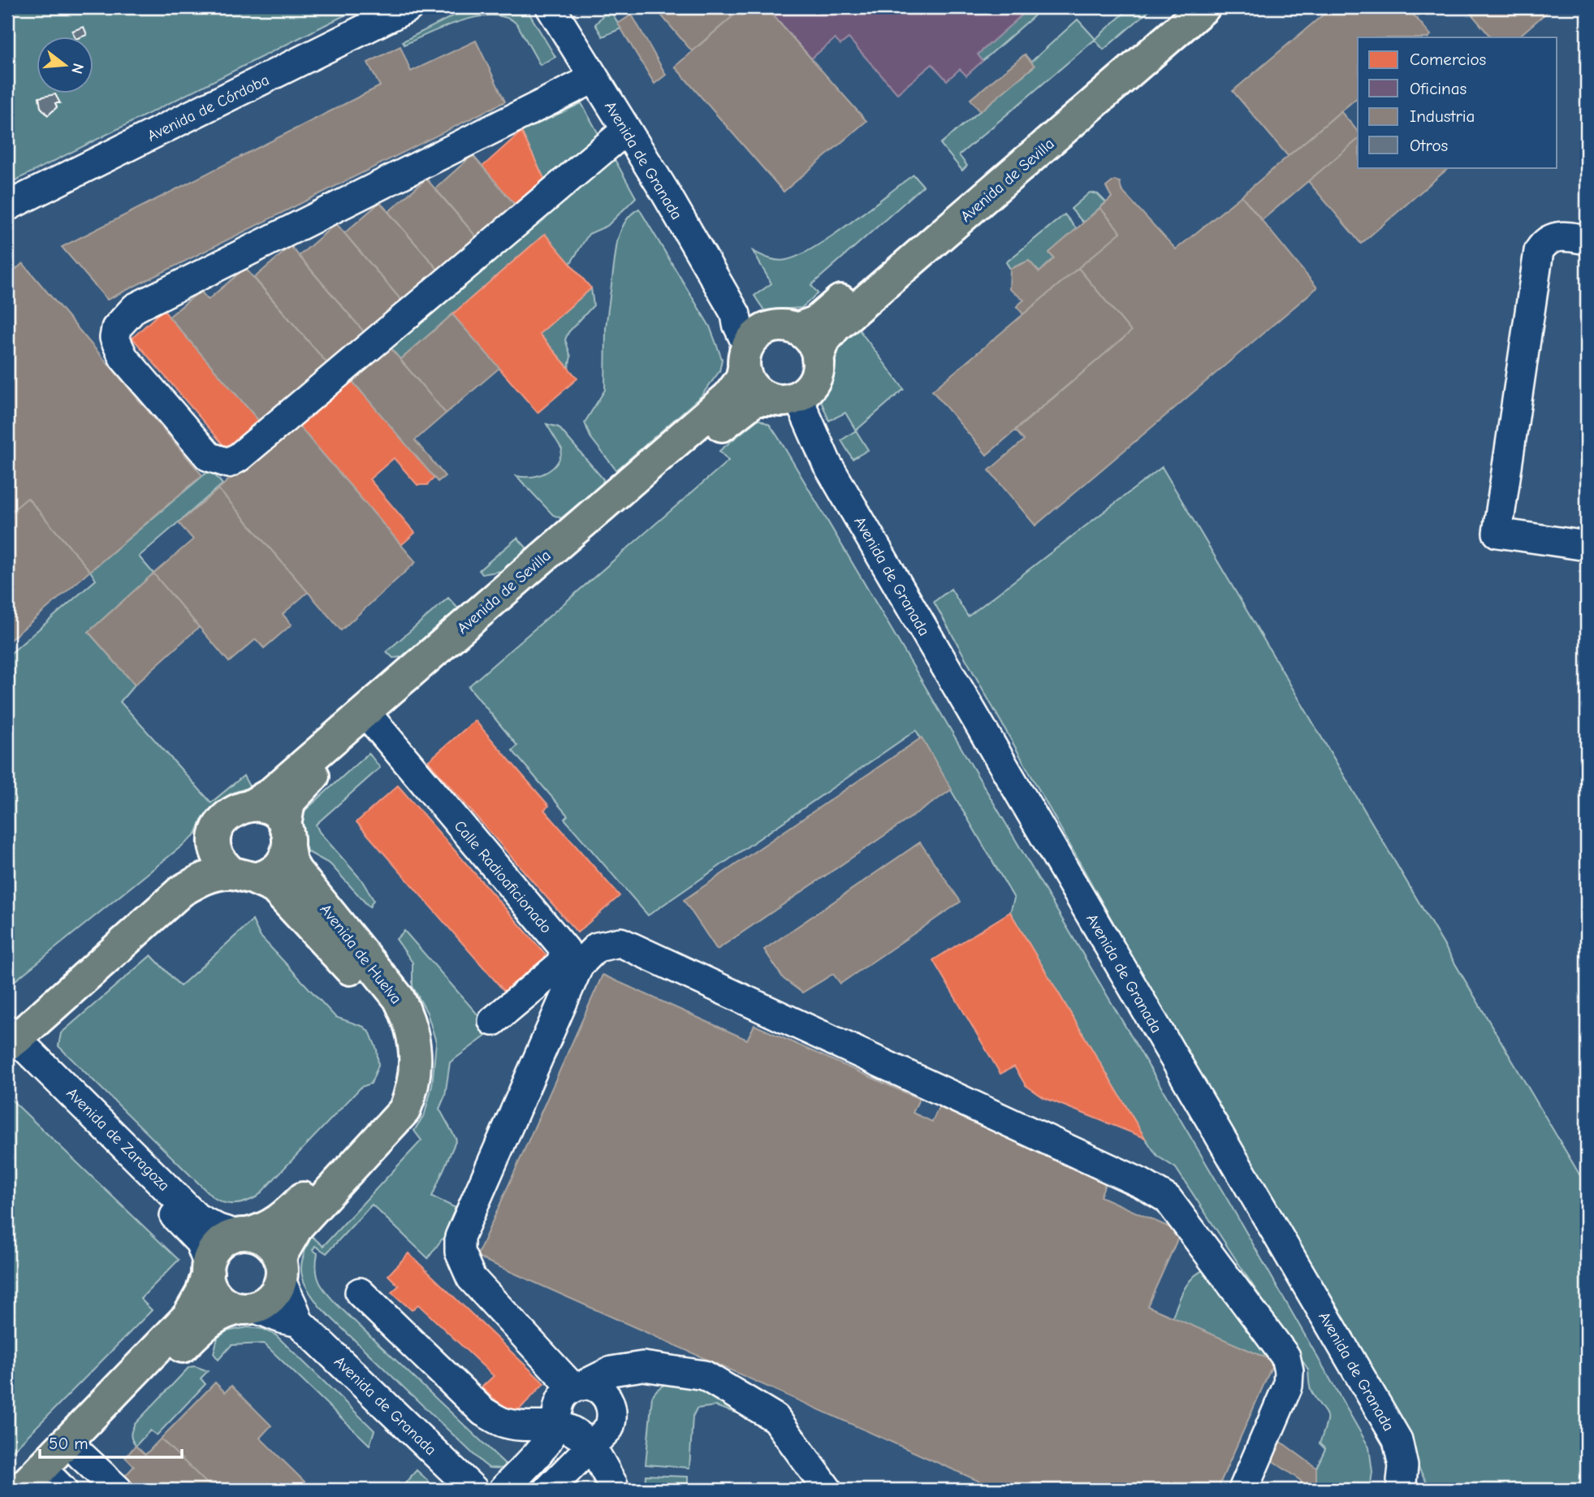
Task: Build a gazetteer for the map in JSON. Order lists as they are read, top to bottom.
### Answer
{
  "streets": {
    "main road": ["Avenida de Sevilla", "Avenida de Huelva"],
    "street": [
      "Avenida de Córdoba",
      "Avenida de Granada",
      "Calle Radioaficionado",
      "Avenida de Zaragoza"
    ]
  },
  "crossings": [
    ["Avenida de Granada", "Avenida de Sevilla"],
    ["Avenida de Granada", "Avenida de Huelva"],
    ["Avenida de Granada", "Avenida de Zaragoza"],
    ["Avenida de Sevilla", "Calle Radioaficionado"],
    ["Avenida de Sevilla", "Avenida de Huelva"],
    ["Avenida de Huelva", "Avenida de Zaragoza"]
  ],
  "legend": [
    "Comercios",
    "Oficinas",
    "Industria",
    "Otros"
  ],
  "scale_bar": "50 m",
  "north": "right"
}
